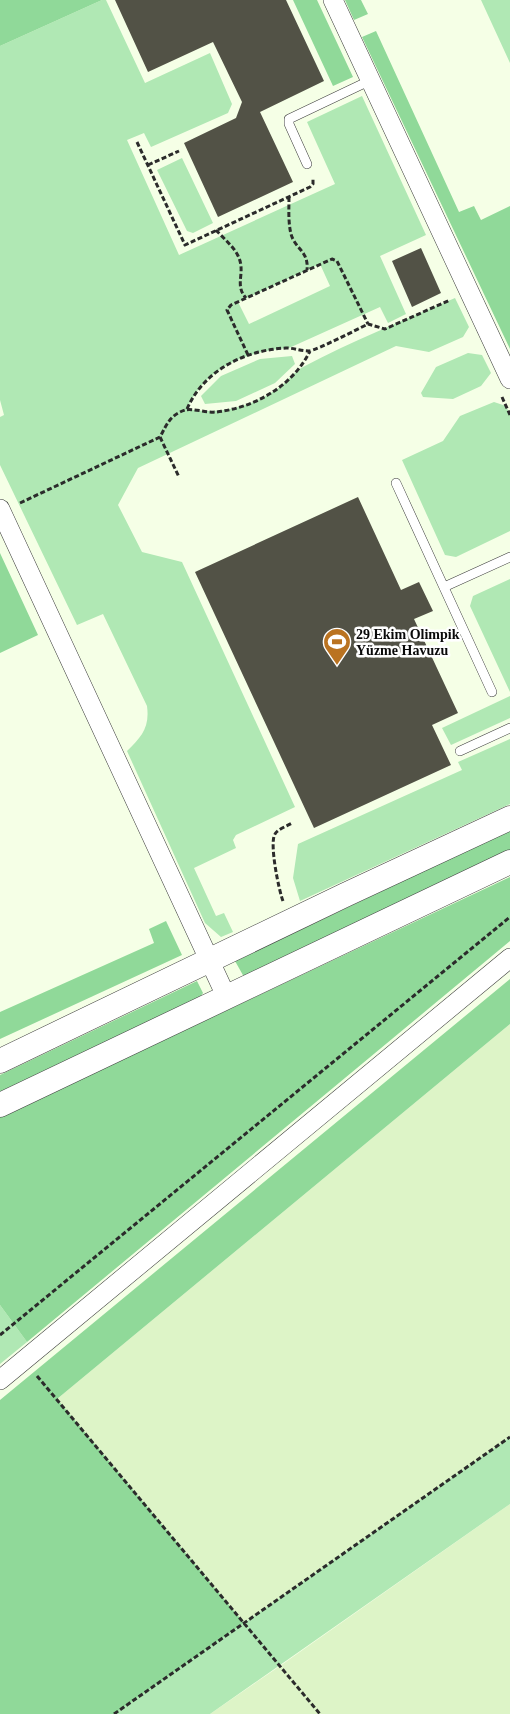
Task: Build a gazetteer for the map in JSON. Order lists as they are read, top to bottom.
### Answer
{
  "places": {
    "sports": ["29 Ekim Olimpik Yüzme Havuzu"]
  }
}
